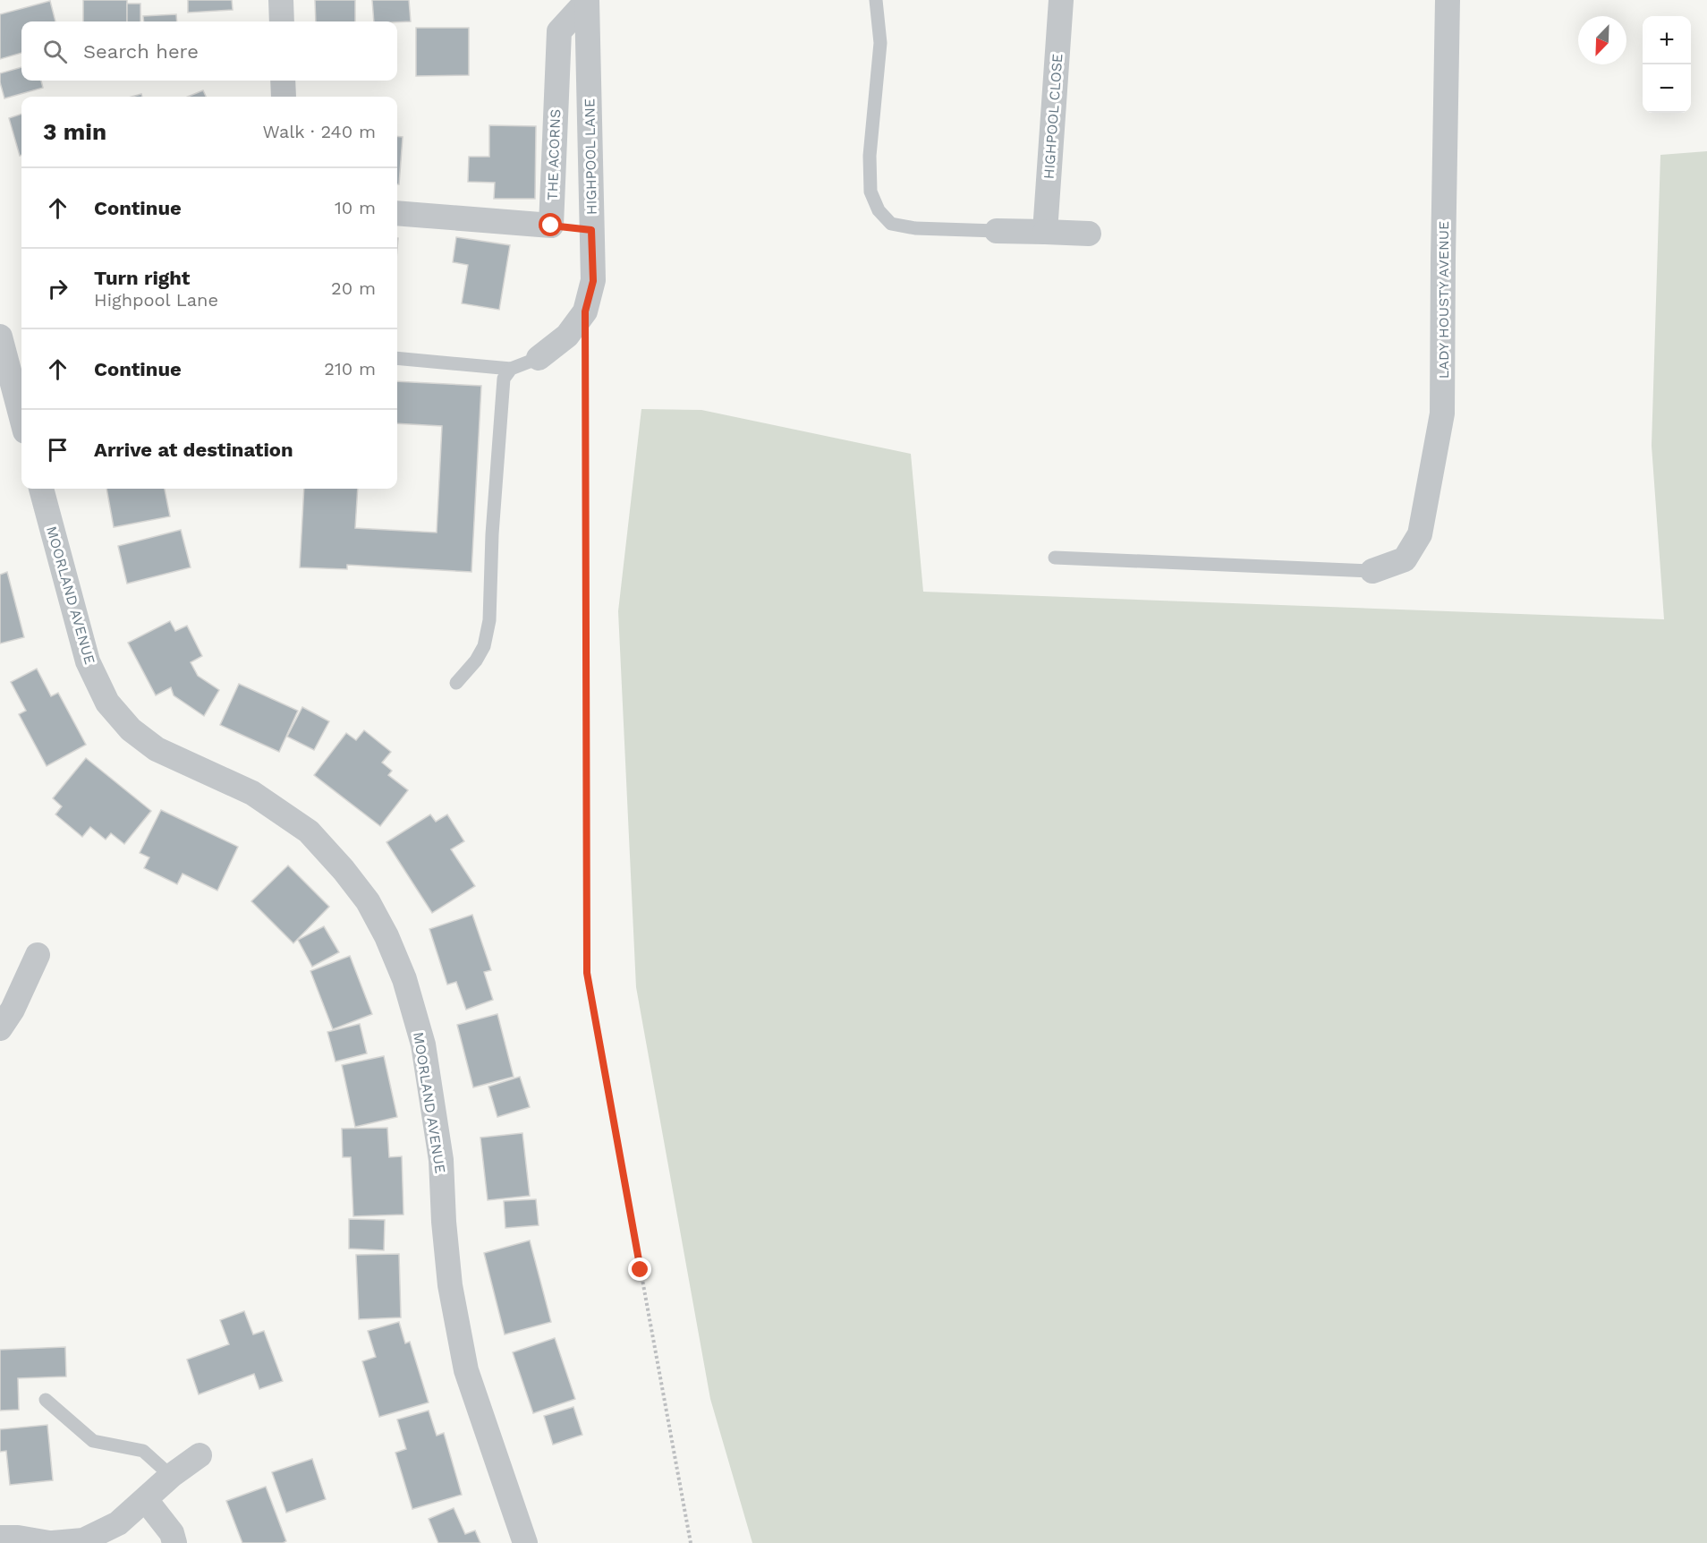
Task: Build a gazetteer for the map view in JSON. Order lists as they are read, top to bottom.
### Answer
{
  "streets": {
    "street": [
      "HIGHPOOL CLOSE",
      "THE ACORNS",
      "HIGHPOOL LANE",
      "LADY HOUSTY AVENUE",
      "MOORLAND AVENUE"
    ]
  },
  "crossings": [
    ["THE ACORNS", "HIGHPOOL LANE"]
  ],
  "north": "bottom left",
  "page": {
    "map_buttons": ["+", "−"],
    "search": "Search here",
    "heading": ["3 min", "Walk · 240 m"],
    "list": [
      ["Continue", "10 m"],
      ["Turn right", "Highpool Lane", "20 m"],
      ["Continue", "210 m"],
      "Arrive at destination"
    ]
  }
}
